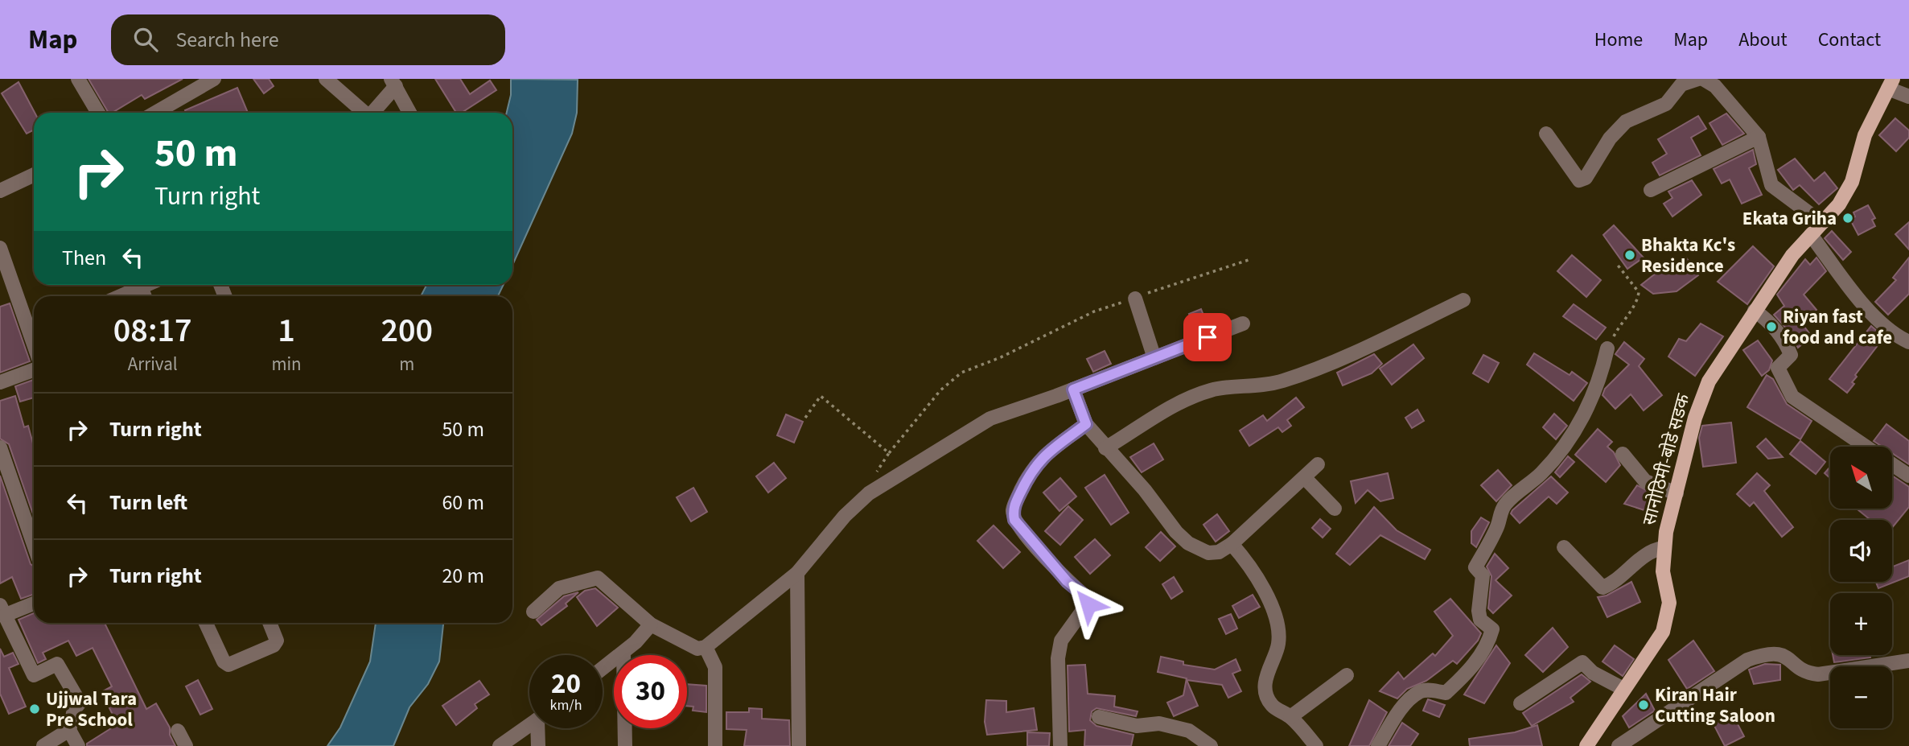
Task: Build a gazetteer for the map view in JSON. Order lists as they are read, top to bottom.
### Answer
{
  "streets": {
    "main road": ["सानोठिमी-बोडे सडक"]
  },
  "places": [
    "Ekata Griha",
    "Bhakta Kc's Residence",
    "Riyan fast food and cafe",
    "Kiran Hair Cutting Saloon",
    "Ujjwal Tara Pre School"
  ],
  "north": "top left",
  "page": {
    "header": "Map",
    "search": "Search here",
    "nav": [
      "Home",
      "Map",
      "About",
      "Contact"
    ],
    "turn": ["50 m", "Turn right"],
    "then": "Then",
    "eta": [
      "08:17",
      "Arrival",
      "1",
      "min",
      "200",
      "m"
    ],
    "list": [
      {
        "name": "Turn right",
        "value": "50 m"
      },
      {
        "name": "Turn left",
        "value": "60 m"
      },
      {
        "name": "Turn right",
        "value": "20 m"
      }
    ],
    "map_buttons": ["+", "−"],
    "speed": "20 km/h",
    "limit": "30"
  }
}
